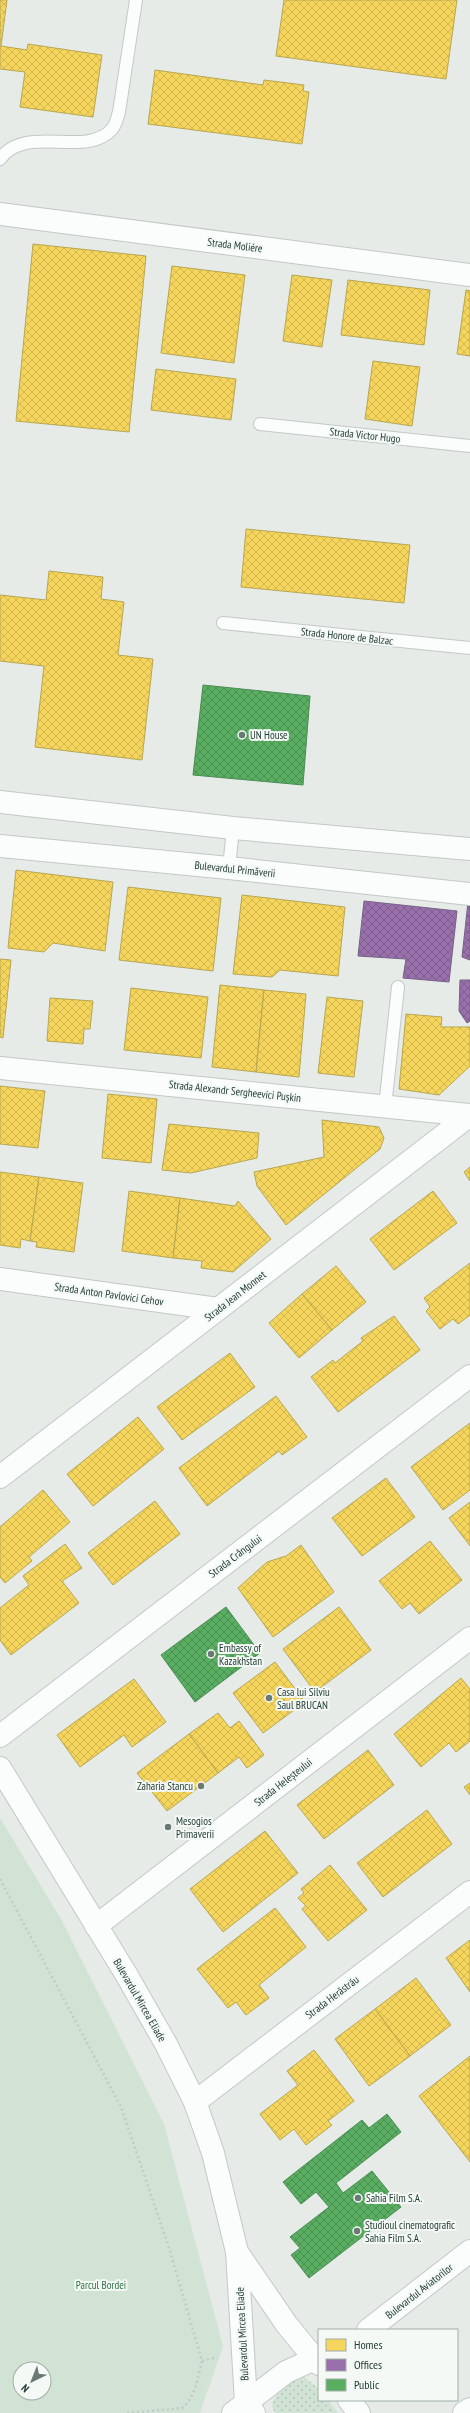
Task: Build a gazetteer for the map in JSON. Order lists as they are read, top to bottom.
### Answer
{
  "streets": {
    "street": [
      "Strada Moliére",
      "Bulevardul Primăverii",
      "Strada Alexandr Sergheevici Pușkin",
      "Strada Anton Pavlovici Cehov",
      "Strada Jean Monnet",
      "Strada Crângului",
      "Strada Heleșteului",
      "Strada Herăstrău",
      "Bulevardul Mircea Eliade",
      "Bulevardul Aviatorilor"
    ],
    "lane": ["Strada Victor Hugo", "Strada Honore de Balzac"]
  },
  "crossings": [
    ["Strada Alexandr Sergheevici Pușkin", "Strada Jean Monnet"],
    ["Strada Anton Pavlovici Cehov", "Strada Jean Monnet"],
    ["Strada Heleșteului", "Bulevardul Mircea Eliade"],
    ["Strada Herăstrău", "Bulevardul Mircea Eliade"]
  ],
  "parks": ["Parcul Bordei"],
  "places": [
    "UN House",
    "Embassy of Kazakhstan",
    "Casa lui Silviu Saul BRUCAN",
    "Zaharia Stancu",
    "Mesogios Primaverii",
    "Sahia Film S.A.",
    "Studioul cinematografic Sahia Film S.A."
  ],
  "legend": ["Homes", "Offices", "Public"],
  "north": "bottom left"
}
